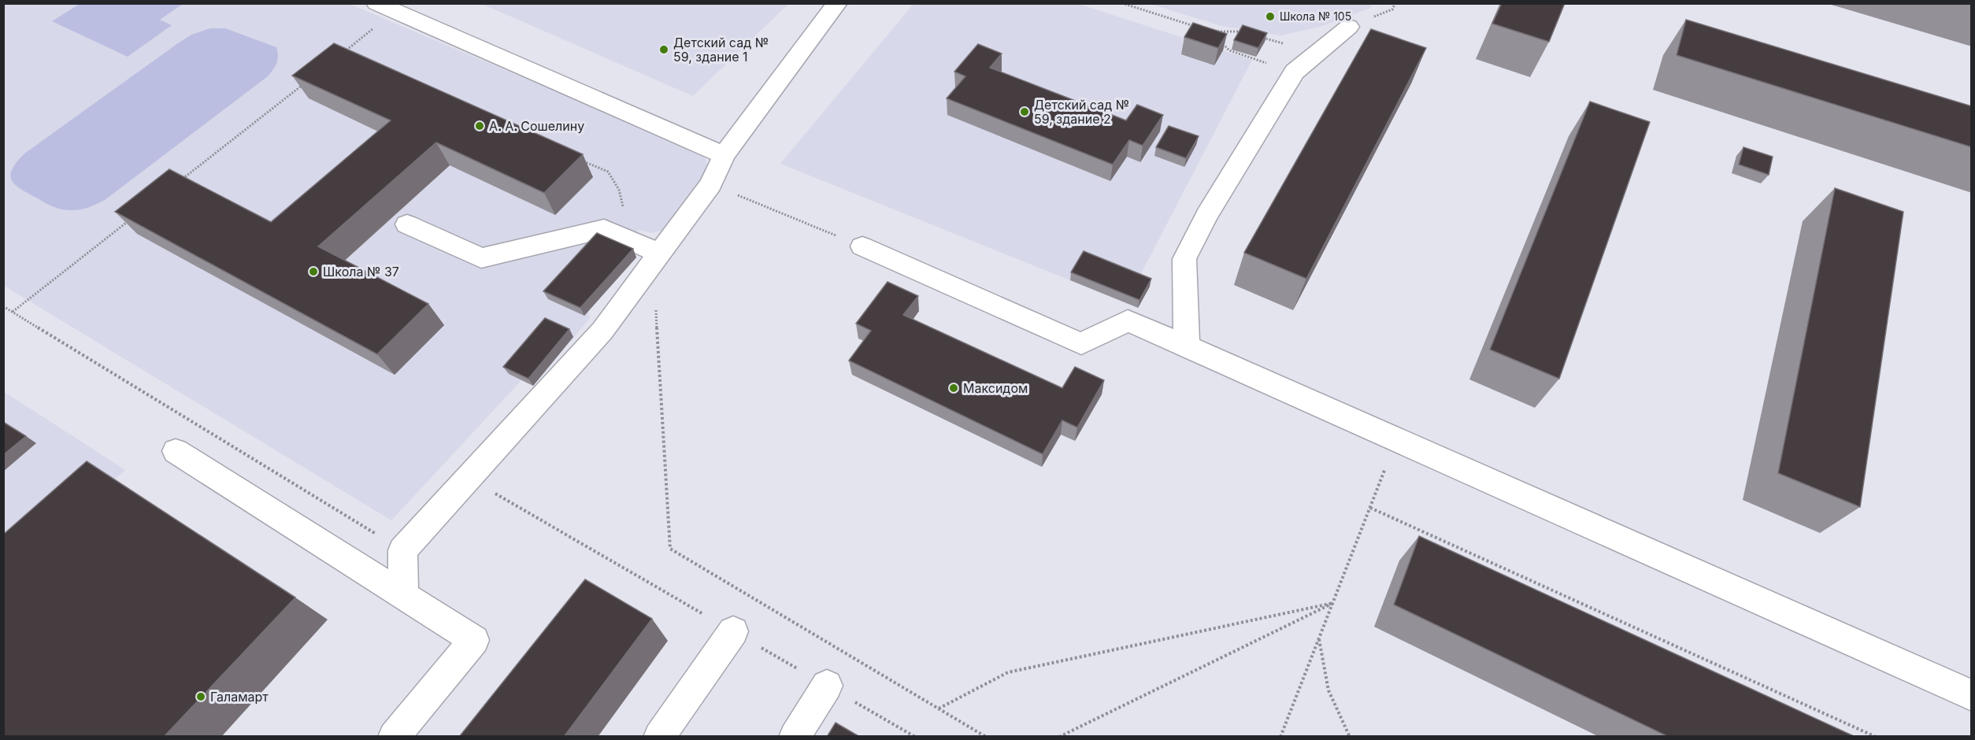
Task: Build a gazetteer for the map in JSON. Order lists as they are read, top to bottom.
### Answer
{
  "places": [
    "Школа № 105",
    "Детский сад № 59, здание 1",
    "Детский сад № 59, здание 2",
    "А. А. Сошелину",
    "Школа № 37",
    "Максидом",
    "Галамарт"
  ]
}
